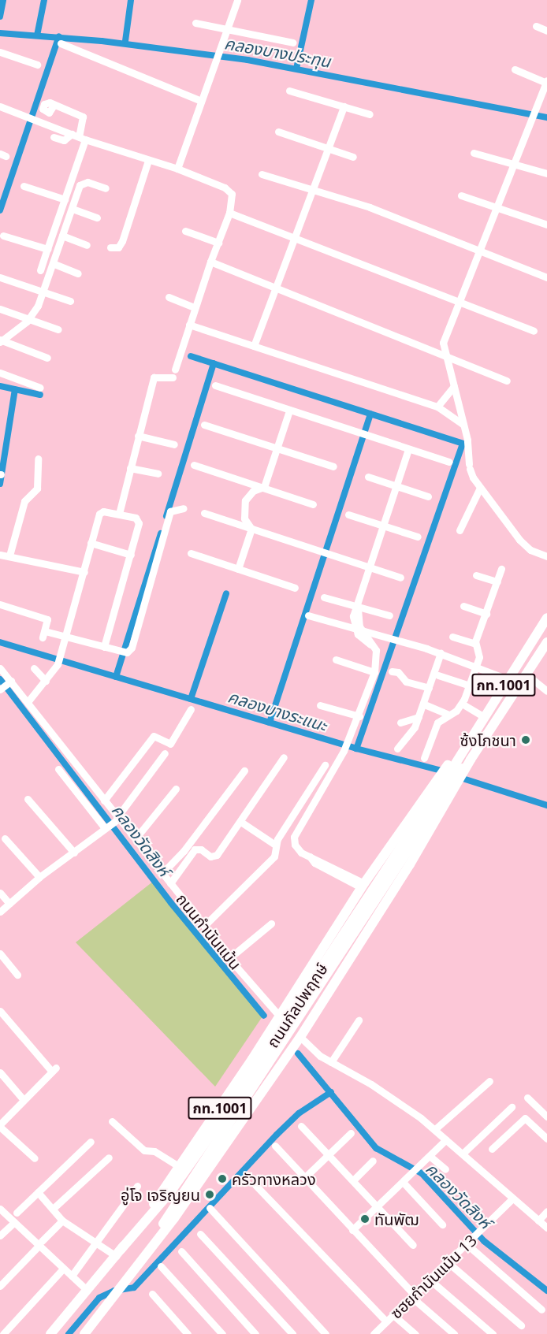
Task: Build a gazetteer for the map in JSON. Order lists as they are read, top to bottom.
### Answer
{
  "streets": {
    "main road": ["กท.1001", "ถนนกัลปพฤกษ์"],
    "street": ["ถนนกำนันแม้น", "ซฮยกำนันแม้น 13"]
  },
  "crossings": [
    ["ถนนกำนันแม้น", "ถนนกัลปพฤกษ์"]
  ],
  "water": ["คลองบางประทุน", "คลองบางระแนะ", "คลองวัดสิงห์"],
  "places": [
    "ซ้งโภชนา",
    "ครัวทางหลวง",
    "อู่โจ เจริญยน",
    "ทันพัฒ"
  ]
}
